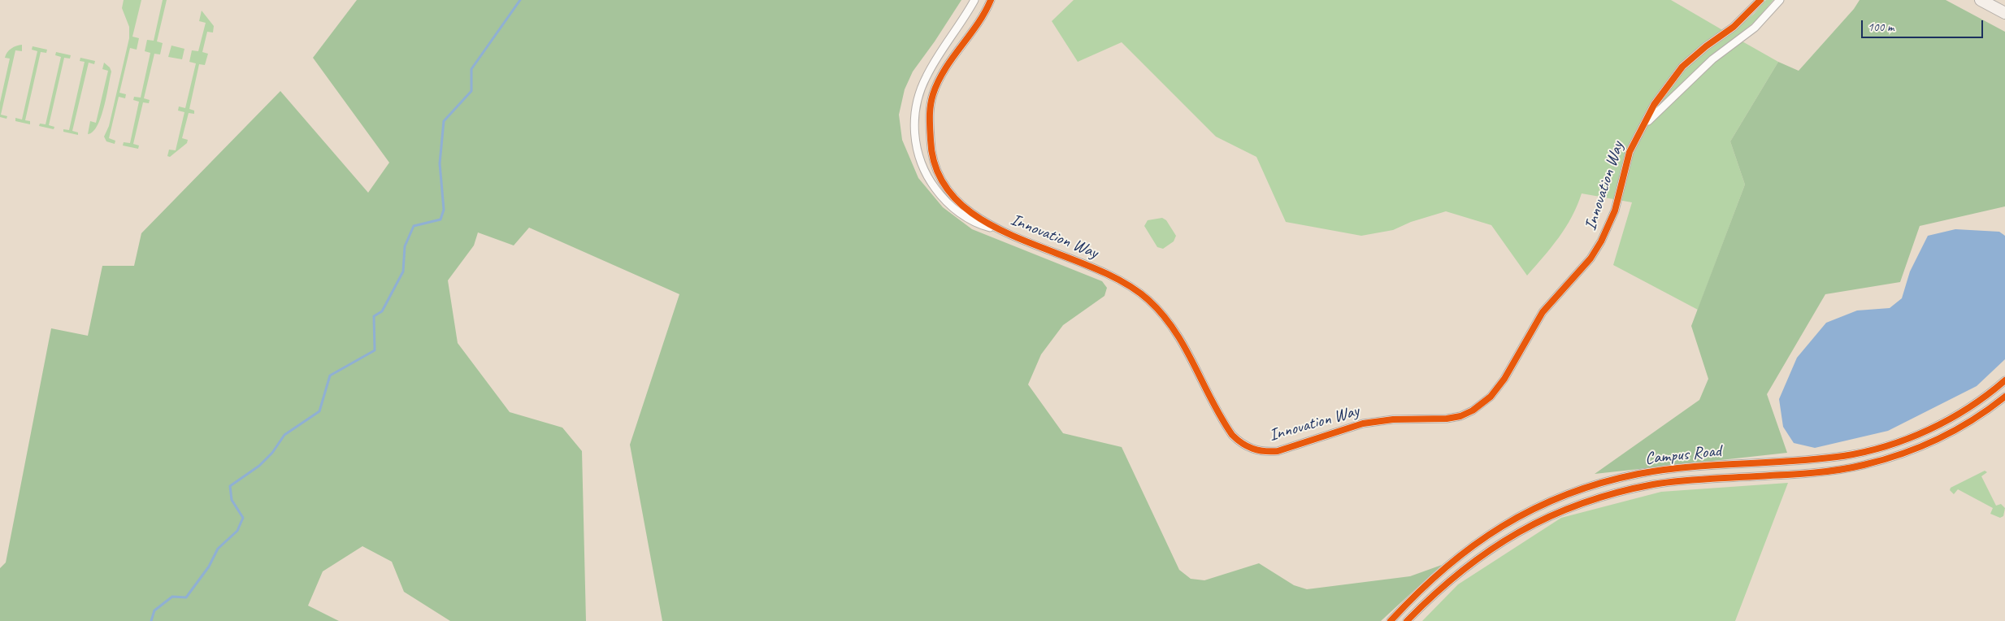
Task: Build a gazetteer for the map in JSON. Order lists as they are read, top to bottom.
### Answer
{
  "streets": {
    "street": ["Innovation Way", "Campus Road"]
  },
  "scale_bar": "100 m"
}
